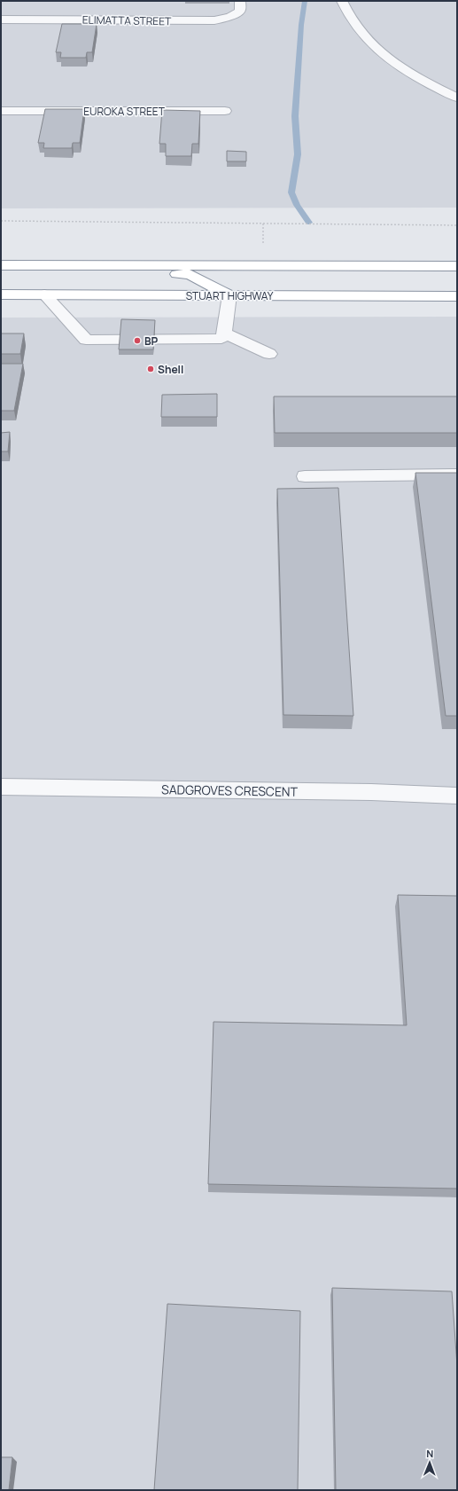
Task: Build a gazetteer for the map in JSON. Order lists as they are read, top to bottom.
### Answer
{
  "streets": {
    "highway": ["STUART HIGHWAY"],
    "street": ["ELIMATTA STREET", "EUROKA STREET", "SADGROVES CRESCENT"]
  },
  "places": ["BP", "Shell"],
  "north": "top"
}
